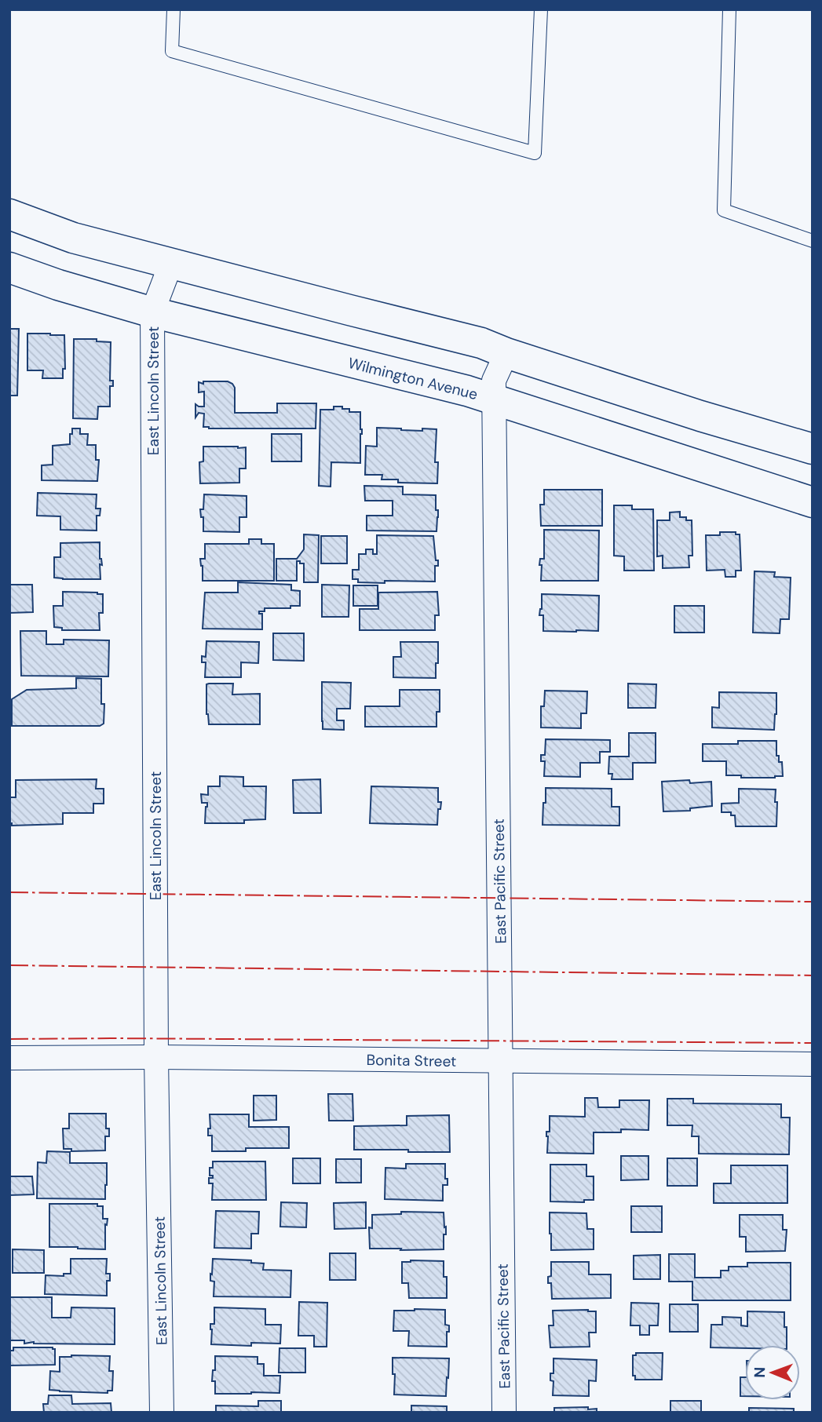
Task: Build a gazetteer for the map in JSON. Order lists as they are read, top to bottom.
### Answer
{
  "streets": {
    "main road": ["Wilmington Avenue"],
    "street": ["East Lincoln Street", "East Pacific Street", "Bonita Street"]
  },
  "crossings": [
    ["Wilmington Avenue", "East Lincoln Street"],
    ["Wilmington Avenue", "East Pacific Street"],
    ["East Lincoln Street", "Bonita Street"],
    ["East Pacific Street", "Bonita Street"]
  ],
  "north": "left"
}
